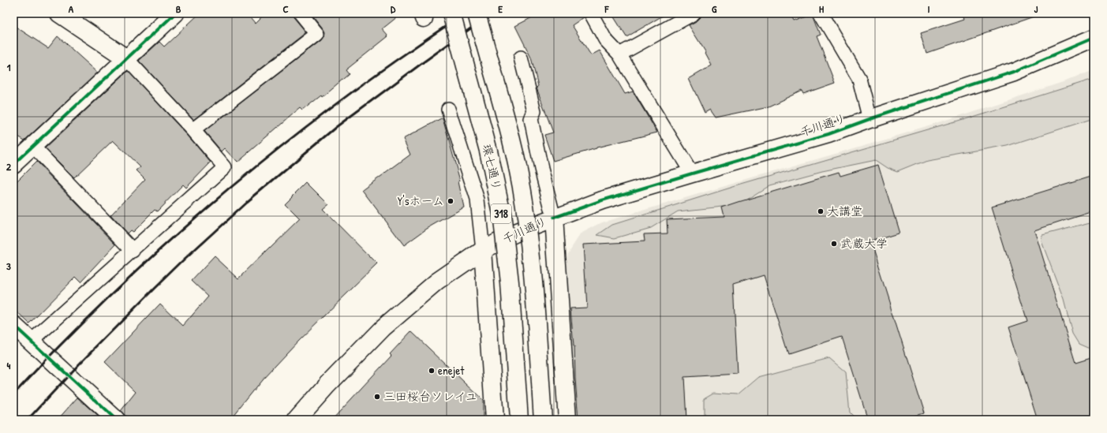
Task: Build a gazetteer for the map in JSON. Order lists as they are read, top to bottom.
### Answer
{
  "streets": {
    "main road": ["千川通り", "環七通り", "318"]
  },
  "places": [
    "Y'sホーム",
    "大講堂",
    "武蔵大学",
    "enejet",
    "三田桜台ソレイユ"
  ],
  "grid": {
    "columns": [
      "A",
      "B",
      "C",
      "D",
      "E",
      "F",
      "G",
      "H",
      "I",
      "J"
    ],
    "rows": [
      "1",
      "2",
      "3",
      "4"
    ]
  }
}
